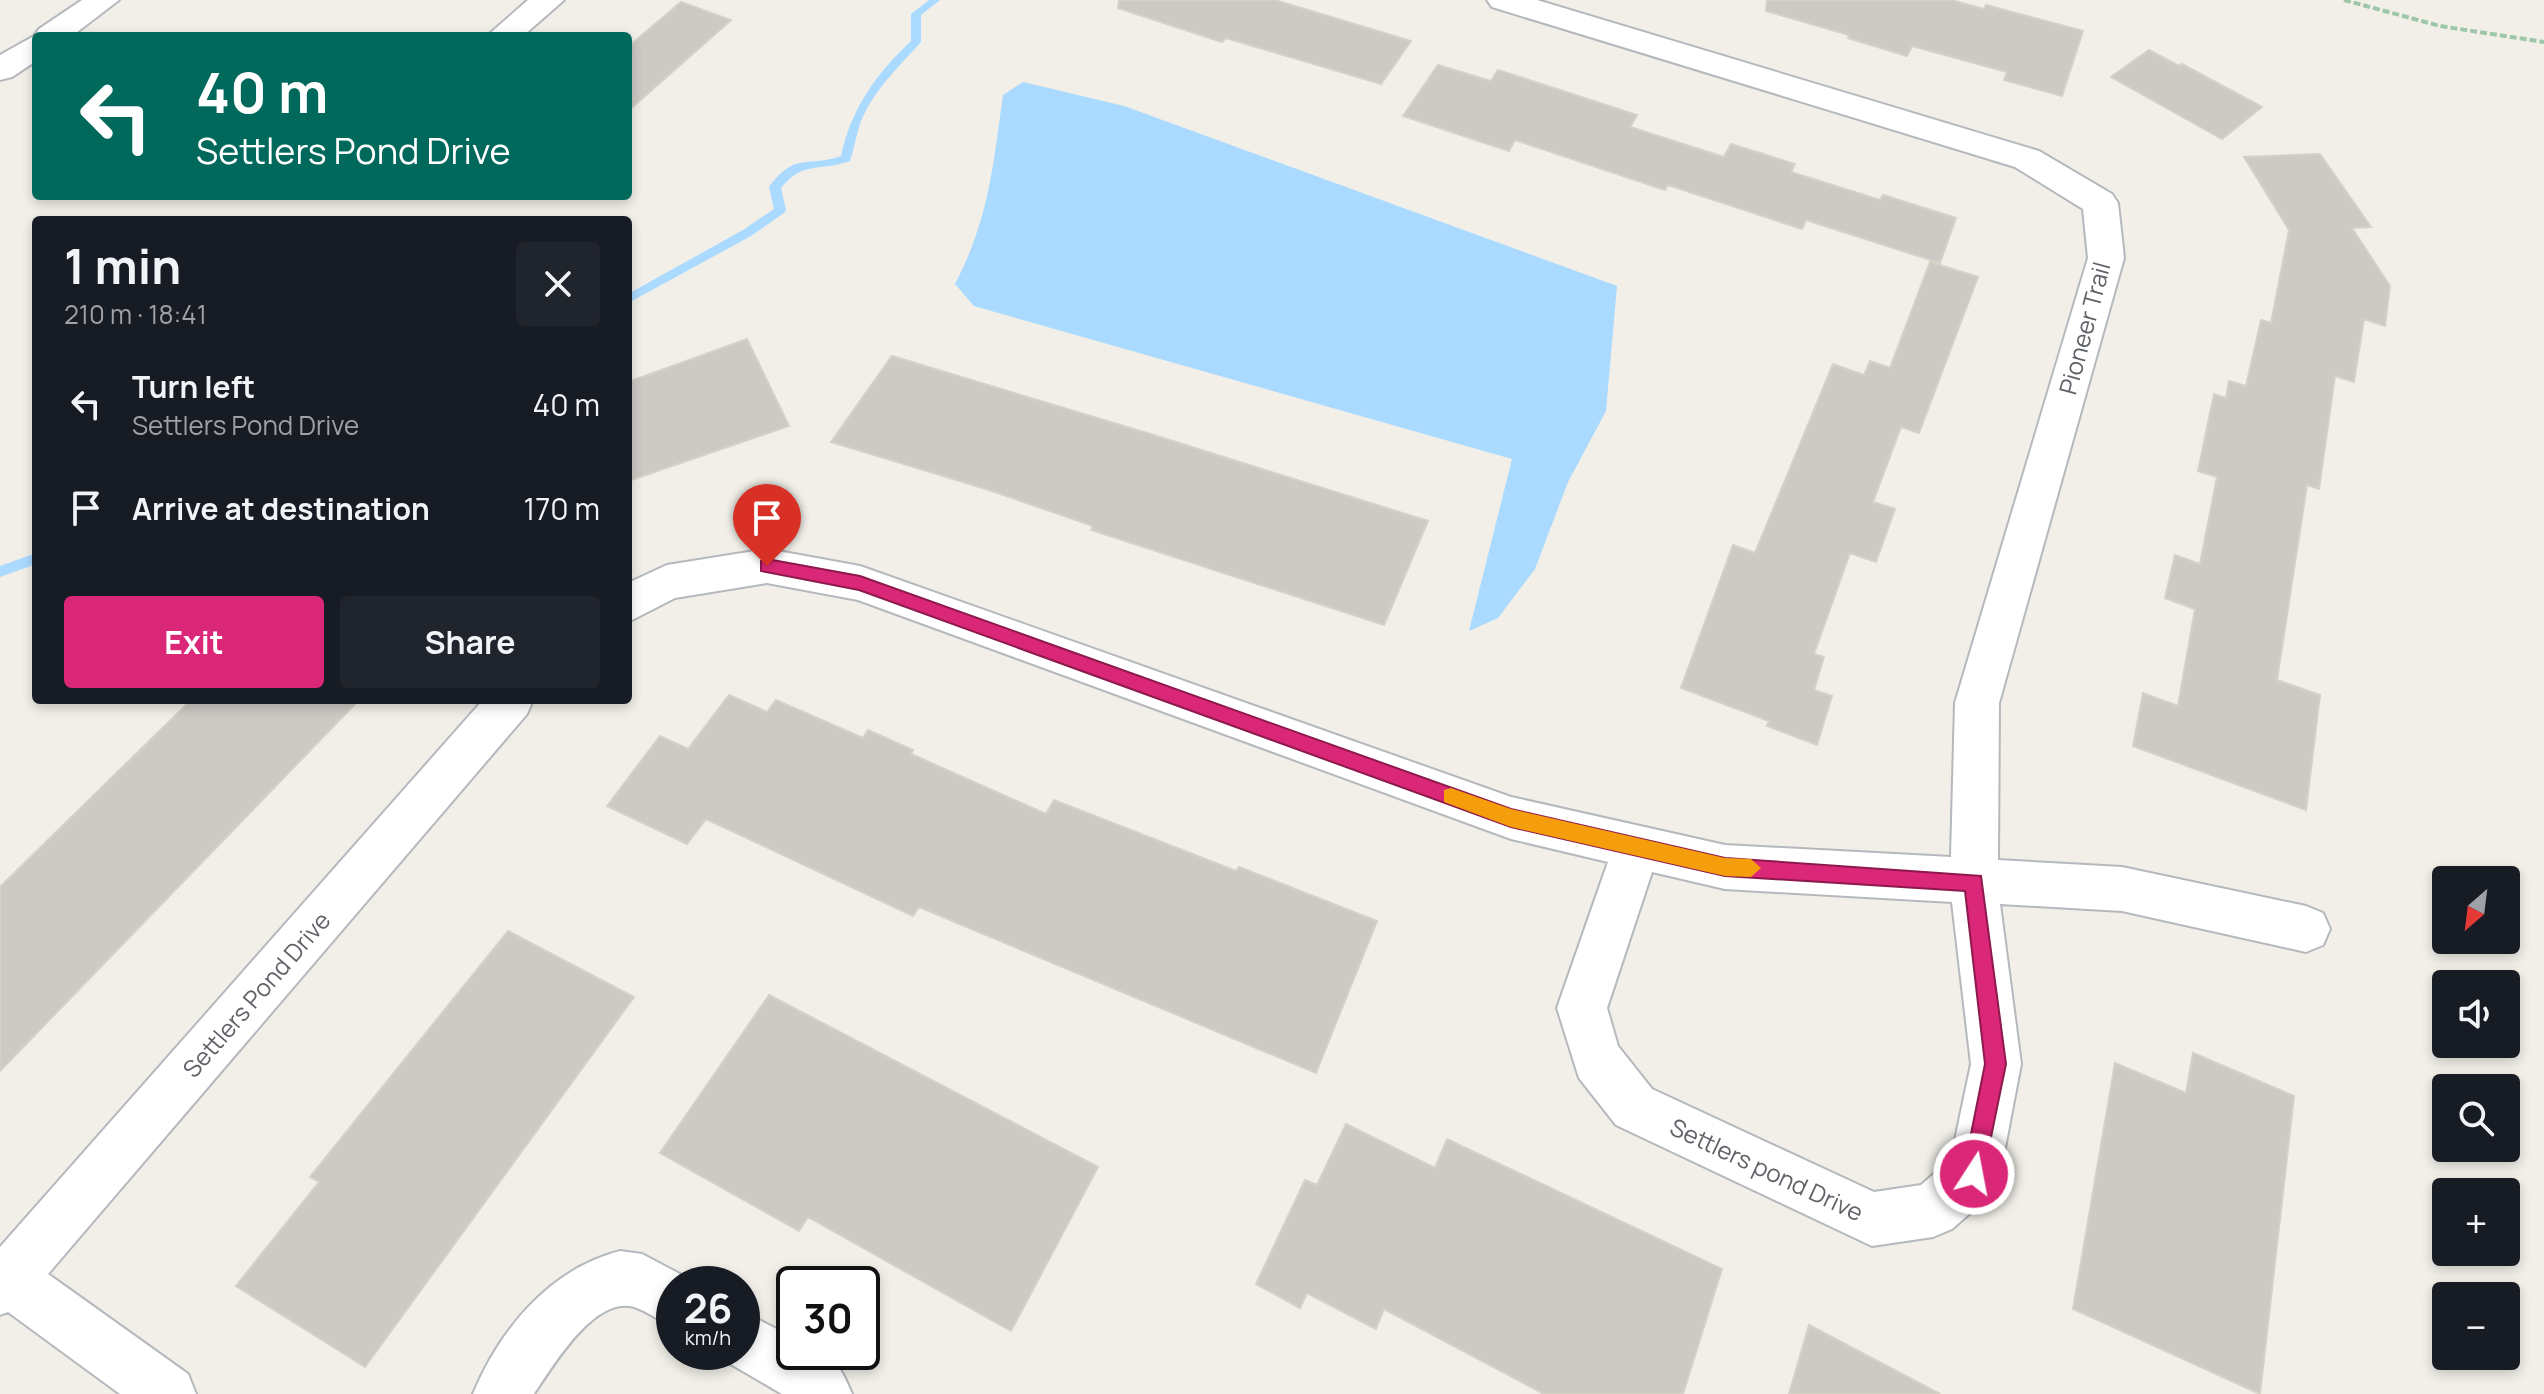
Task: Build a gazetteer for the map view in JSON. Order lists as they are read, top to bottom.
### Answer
{
  "streets": {
    "street": ["Pioneer Trail", "Settlers Pond Drive", "Settlers pond Drive"]
  },
  "crossings": [
    ["Pioneer Trail", "Settlers pond Drive"]
  ],
  "north": "bottom left",
  "page": {
    "turn": ["40 m", "Settlers Pond Drive"],
    "heading": ["1 min", "210 m · 18:41"],
    "list": [
      {
        "name": "Turn left",
        "note": "Settlers Pond Drive",
        "value": "40 m"
      },
      {
        "name": "Arrive at destination",
        "value": "170 m"
      }
    ],
    "buttons": ["Exit", "Share"],
    "map_buttons": ["+", "−"],
    "speed": "26 km/h",
    "limit": "30"
  }
}
